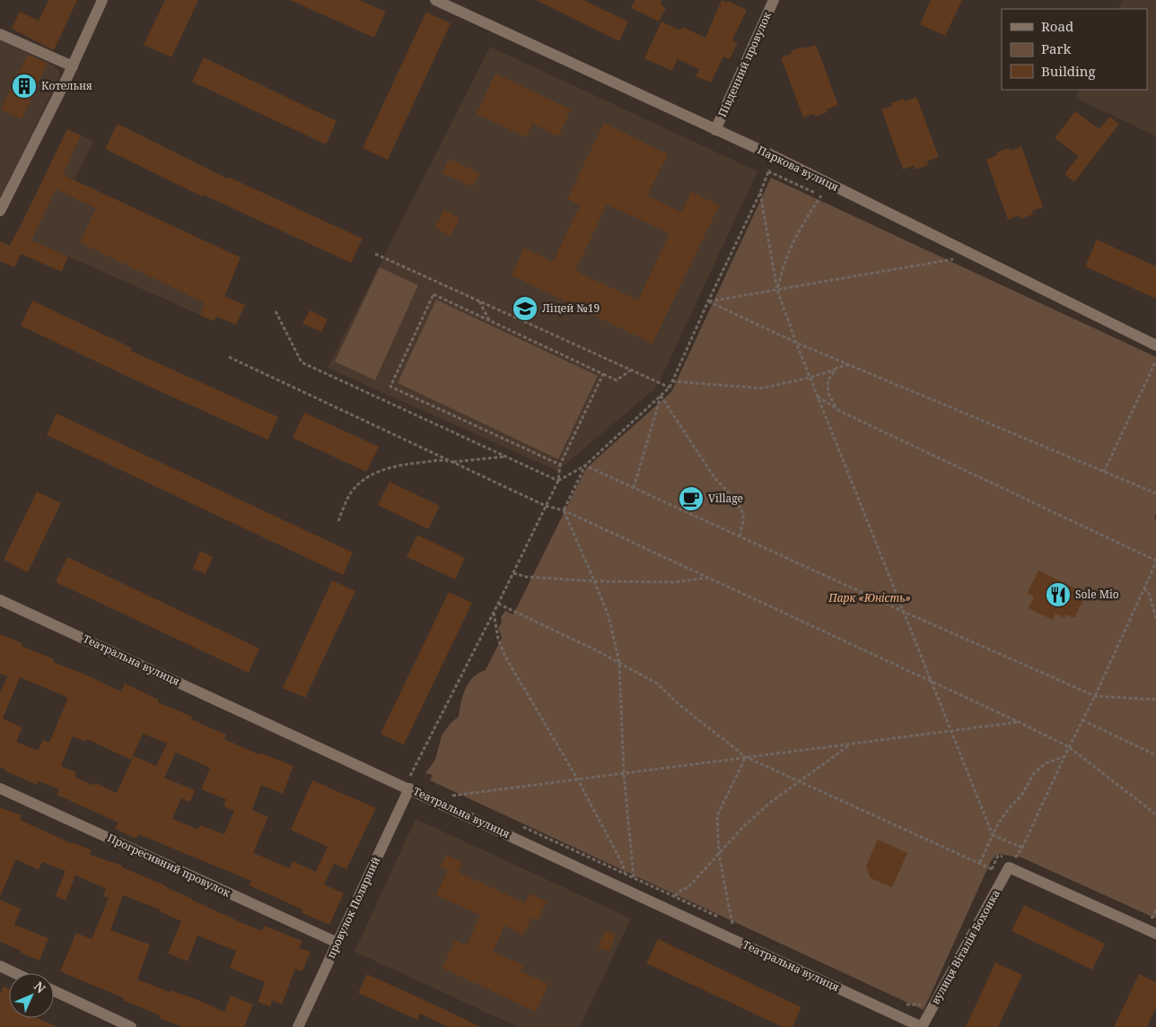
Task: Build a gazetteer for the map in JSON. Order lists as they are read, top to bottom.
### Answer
{
  "streets": {
    "street": [
      "Південний провулок",
      "Паркова вулиця",
      "Театральна вулиця",
      "Прогресивний провулок",
      "провулок Полярний",
      "вулиця Віталія Бохонка"
    ]
  },
  "crossings": [
    ["Південний провулок", "Паркова вулиця"],
    ["Театральна вулиця", "провулок Полярний"],
    ["Театральна вулиця", "вулиця Віталія Бохонка"],
    ["Прогресивний провулок", "провулок Полярний"]
  ],
  "parks": ["Парк «Юність»"],
  "places": {
    "building": ["Котельня"],
    "school or university": ["Ліцей №19"],
    "cafe": ["Village"],
    "restaurant": ["Sole Mio"]
  },
  "legend": ["Road", "Park", "Building"],
  "north": "top right"
}
